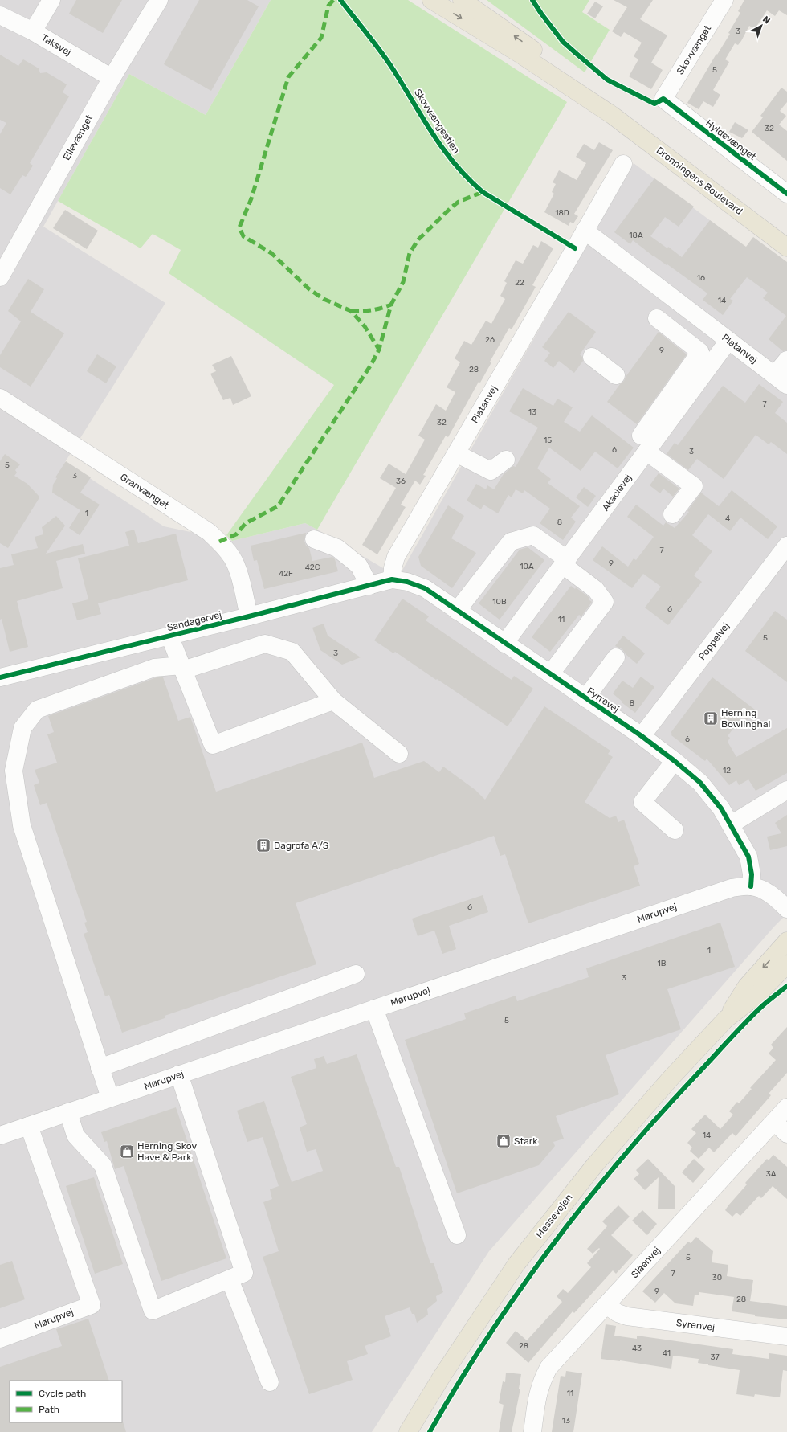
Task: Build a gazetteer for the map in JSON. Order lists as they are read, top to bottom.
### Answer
{
  "streets": {
    "main road": ["Dronningens Boulevard", "Messevejen"],
    "street": [
      "Taksvej",
      "Skovvænget",
      "Ellevænget",
      "Hyldevænget",
      "Platanvej",
      "Granvænget",
      "Akacievej",
      "Sandagervej",
      "Poppelvej",
      "Fyrrevej",
      "Mørupvej",
      "Slåenvej",
      "Syrenvej"
    ],
    "cycle path": ["Skovvængestien"]
  },
  "crossings": [
    ["Taksvej", "Ellevænget"],
    ["Skovvænget", "Hyldevænget"],
    ["Platanvej", "Akacievej"],
    ["Platanvej", "Sandagervej"],
    ["Platanvej", "Fyrrevej"],
    ["Granvænget", "Sandagervej"],
    ["Akacievej", "Fyrrevej"],
    ["Sandagervej", "Fyrrevej"],
    ["Poppelvej", "Fyrrevej"],
    ["Fyrrevej", "Mørupvej"],
    ["Slåenvej", "Syrenvej"]
  ],
  "places": {
    "building": ["Herning Bowlinghal", "Dagrofa A/S"],
    "shop": ["Stark", "Herning Skov Have & Park"]
  },
  "house_numbers": [
    "3",
    "5",
    "32",
    "18D",
    "18A",
    "16",
    "22",
    "14",
    "26",
    "9",
    "28",
    "7",
    "13",
    "32",
    "15",
    "6",
    "3",
    "5",
    "3",
    "36",
    "1",
    "4",
    "8",
    "7",
    "9",
    "10A",
    "42C",
    "42F",
    "10B",
    "6",
    "11",
    "5",
    "3",
    "8",
    "6",
    "12",
    "6",
    "1",
    "1B",
    "3",
    "5",
    "14",
    "3A",
    "5",
    "7",
    "30",
    "9",
    "28",
    "28",
    "43",
    "41",
    "37",
    "11",
    "13"
  ],
  "legend": ["Cycle path", "Path"],
  "north": "top right"
}
